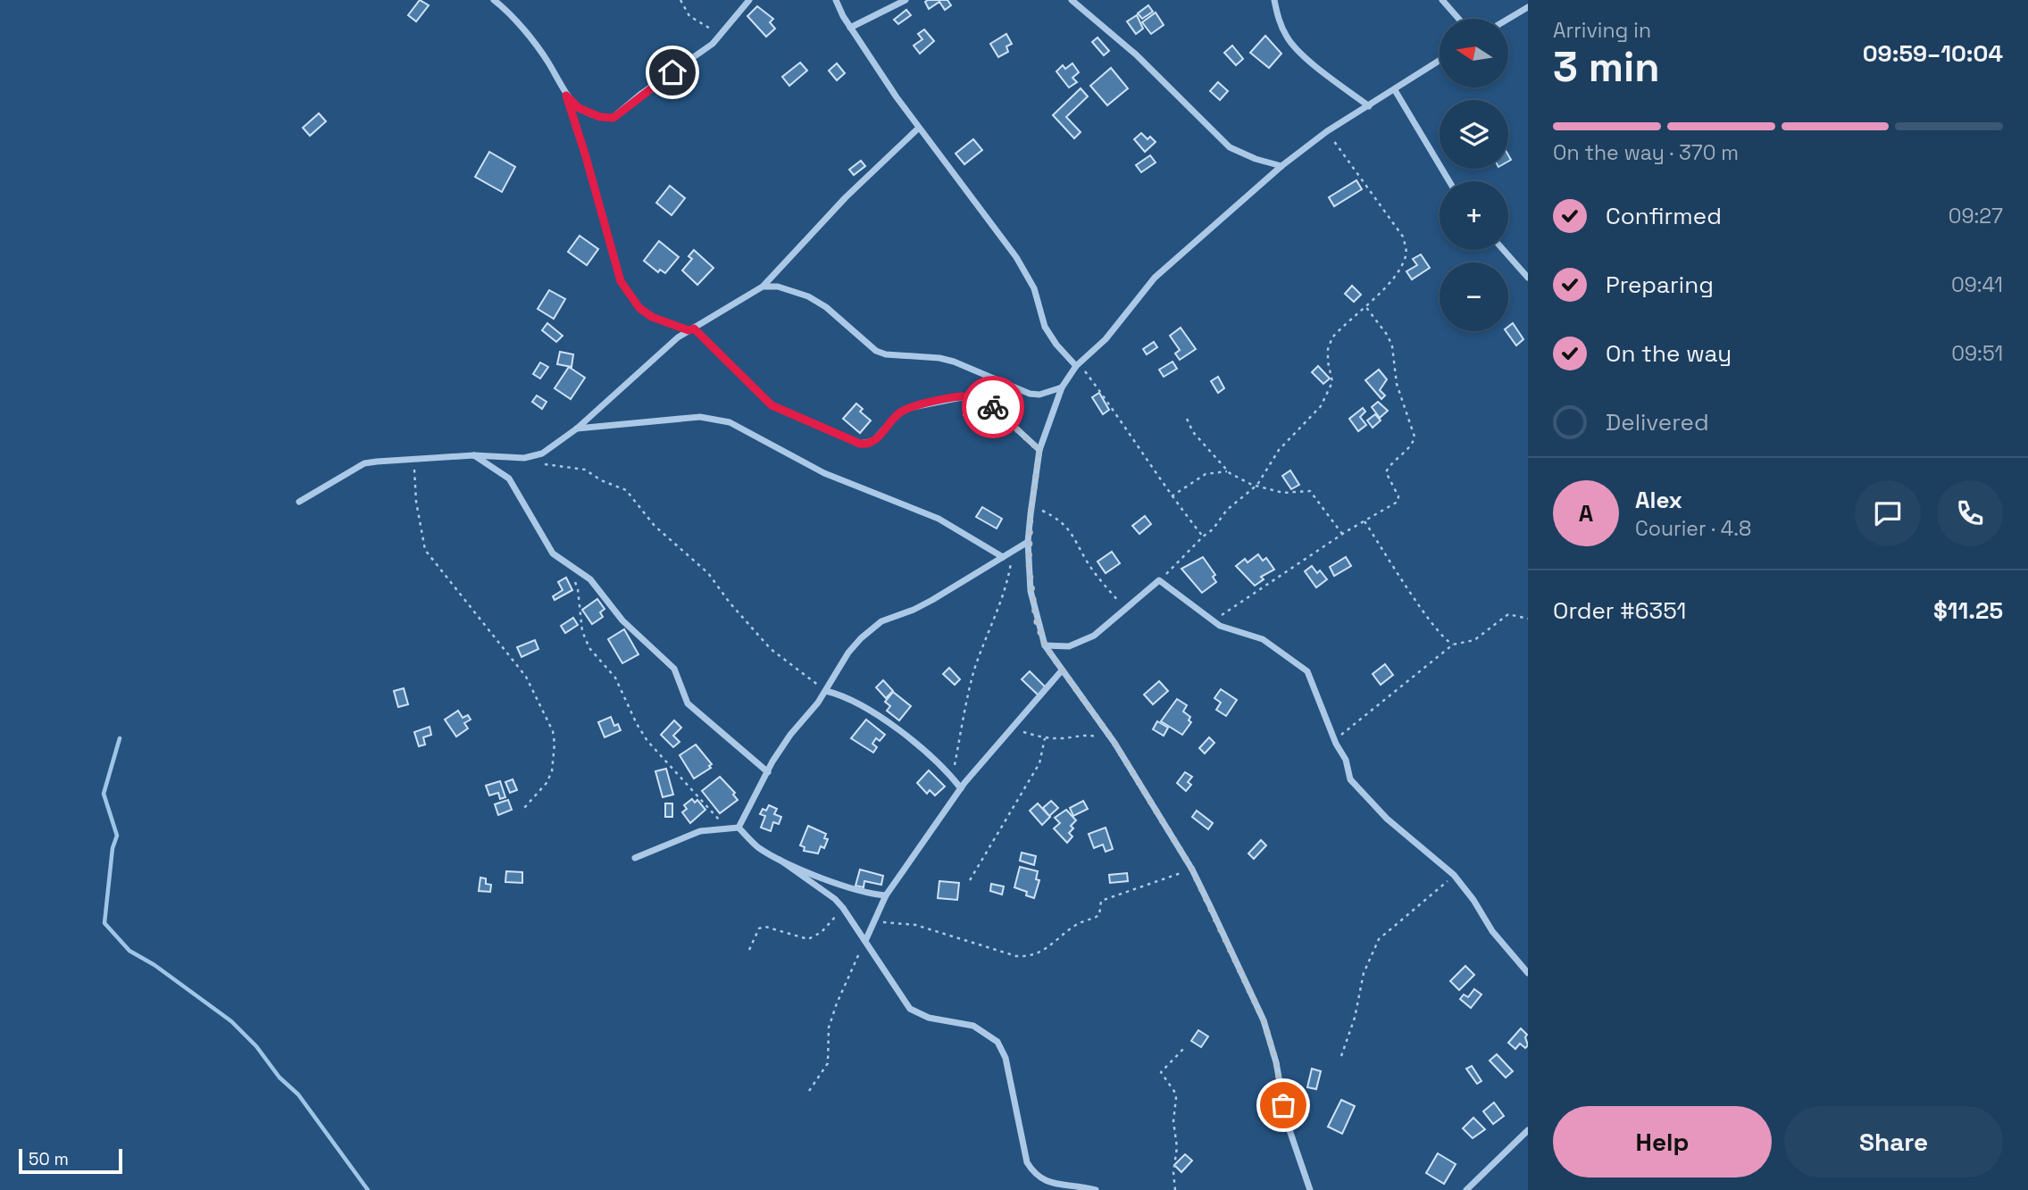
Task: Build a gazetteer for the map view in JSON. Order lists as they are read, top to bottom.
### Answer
{
  "scale_bar": "50 m",
  "north": "left",
  "page": {
    "heading": ["3 min", "Arriving in", "09:59–10:04"],
    "panel": [
      "Alex",
      "Courier · 4.8",
      "Order #6351",
      "$11.25"
    ],
    "map_buttons": ["+", "−"],
    "bar": "On the way · 370 m",
    "list": [
      ["Confirmed", "09:27"],
      ["Preparing", "09:41"],
      ["On the way", "09:51"],
      "Delivered"
    ],
    "round": "A",
    "buttons": ["Help", "Share"],
    "scale": "50 m"
  }
}
